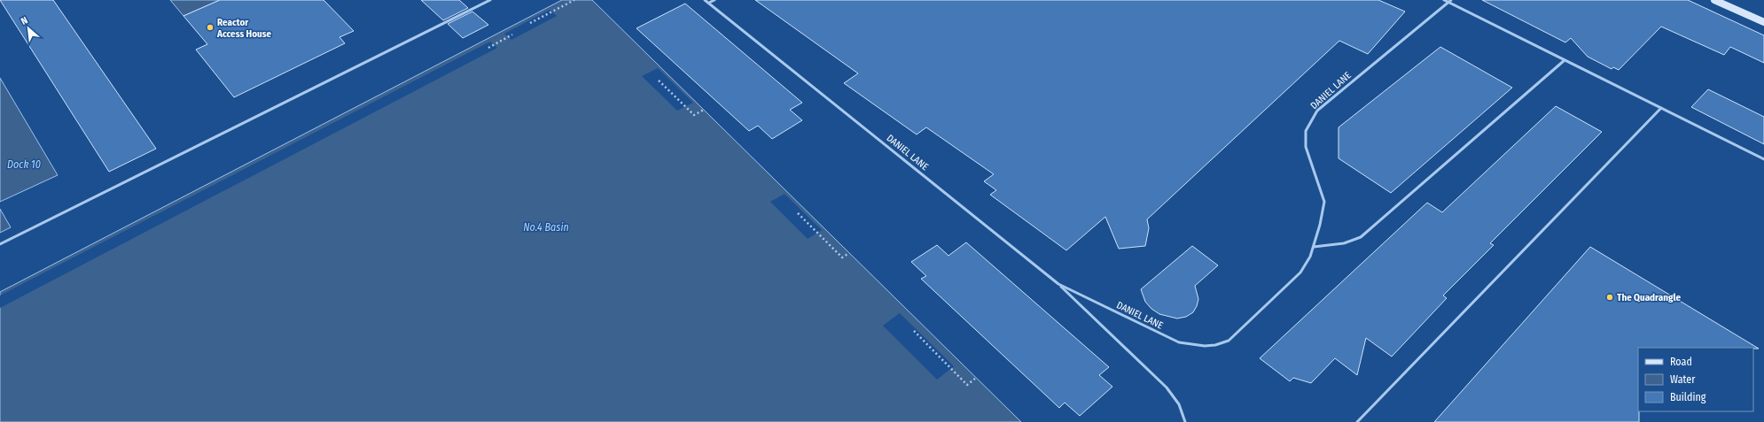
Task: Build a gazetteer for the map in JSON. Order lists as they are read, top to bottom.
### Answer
{
  "streets": {
    "lane": ["DANIEL LANE"]
  },
  "water": ["Dock 10", "No.4 Basin"],
  "places": ["Reactor Access House", "The Quadrangle"],
  "legend": ["Road", "Water", "Building"],
  "north": "top left"
}
